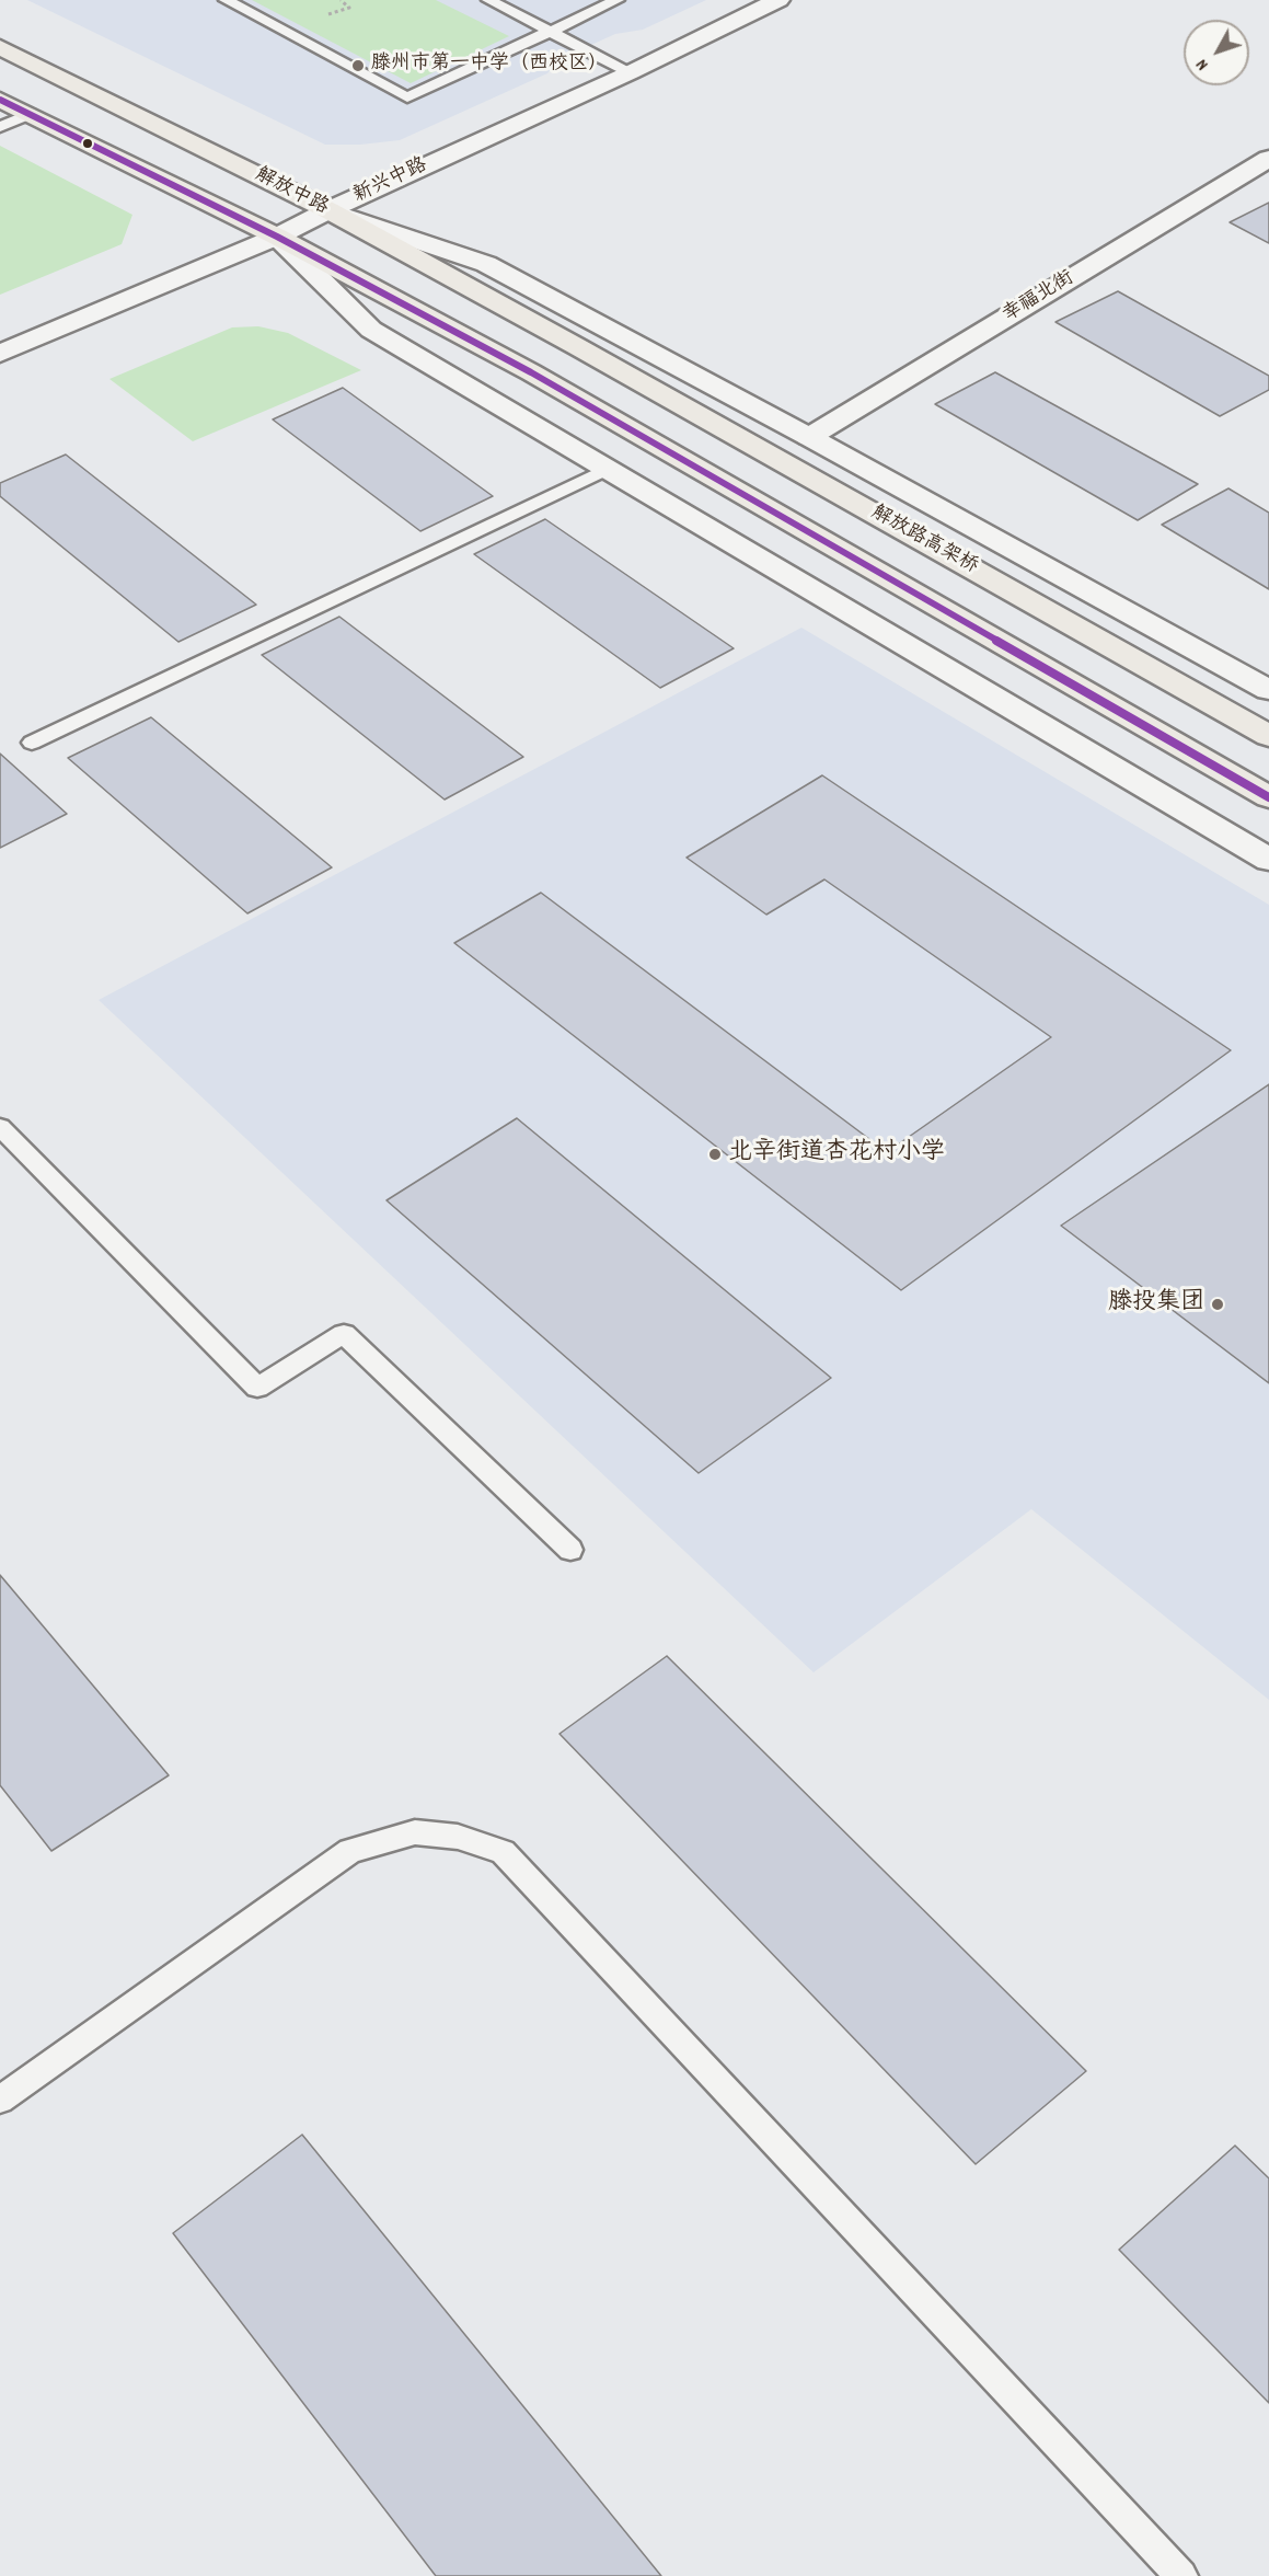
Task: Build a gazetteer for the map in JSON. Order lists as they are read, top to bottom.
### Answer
{
  "streets": {
    "main road": ["解放中路", "解放路高架桥"],
    "street": ["新兴中路", "幸福北街"]
  },
  "crossings": [
    ["新兴中路", "解放中路"],
    ["解放中路", "解放路高架桥"]
  ],
  "places": ["滕州市第一中学（西校区）", "北辛街道杏花村小学", "滕投集团"],
  "north": "bottom left"
}
